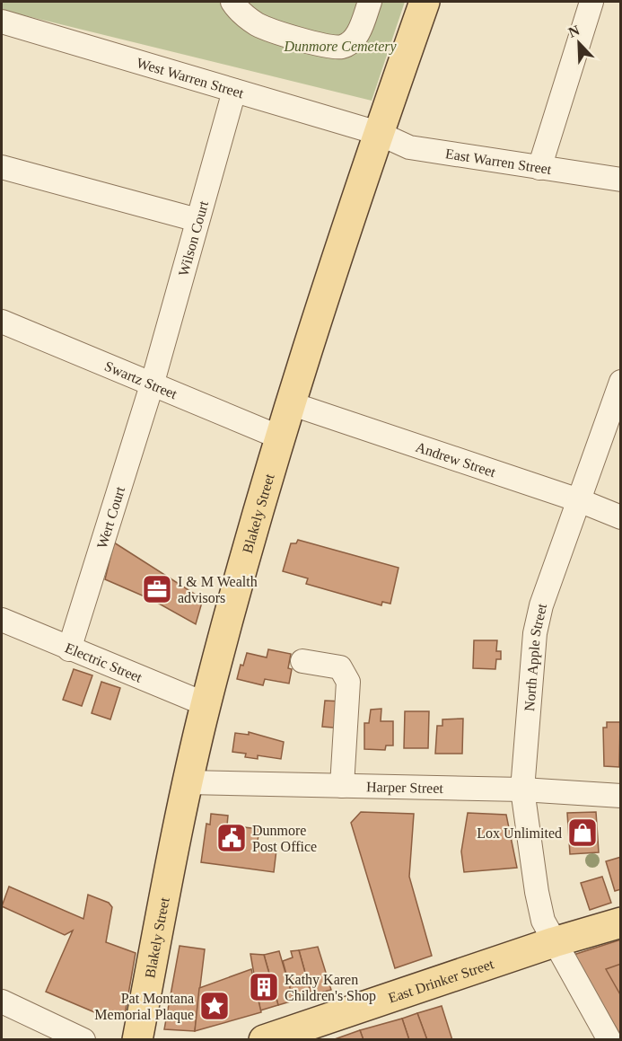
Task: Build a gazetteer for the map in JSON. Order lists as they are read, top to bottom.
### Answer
{
  "streets": {
    "main road": ["Blakely Street", "East Drinker Street"],
    "street": [
      "West Warren Street",
      "East Warren Street",
      "Wilson Court",
      "Swartz Street",
      "Andrew Street",
      "Wert Court",
      "North Apple Street",
      "Electric Street",
      "Harper Street"
    ]
  },
  "crossings": [
    ["West Warren Street", "East Warren Street"],
    ["West Warren Street", "Wilson Court"],
    ["West Warren Street", "Blakely Street"],
    ["East Warren Street", "Blakely Street"],
    ["Wilson Court", "Swartz Street"],
    ["Wilson Court", "Wert Court"],
    ["Swartz Street", "Blakely Street"],
    ["Swartz Street", "Wert Court"],
    ["Andrew Street", "Blakely Street"],
    ["Andrew Street", "North Apple Street"],
    ["Blakely Street", "Electric Street"],
    ["Blakely Street", "Harper Street"],
    ["Wert Court", "Electric Street"],
    ["North Apple Street", "Harper Street"],
    ["North Apple Street", "East Drinker Street"]
  ],
  "parks": ["Dunmore Cemetery"],
  "places": {
    "office": ["I & M Wealth advisors"],
    "shop": ["Lox Unlimited"],
    "public building": ["Dunmore Post Office"],
    "building": ["Kathy Karen Children's Shop"],
    "place": ["Pat Montana Memorial Plaque"]
  },
  "north": "top left"
}
